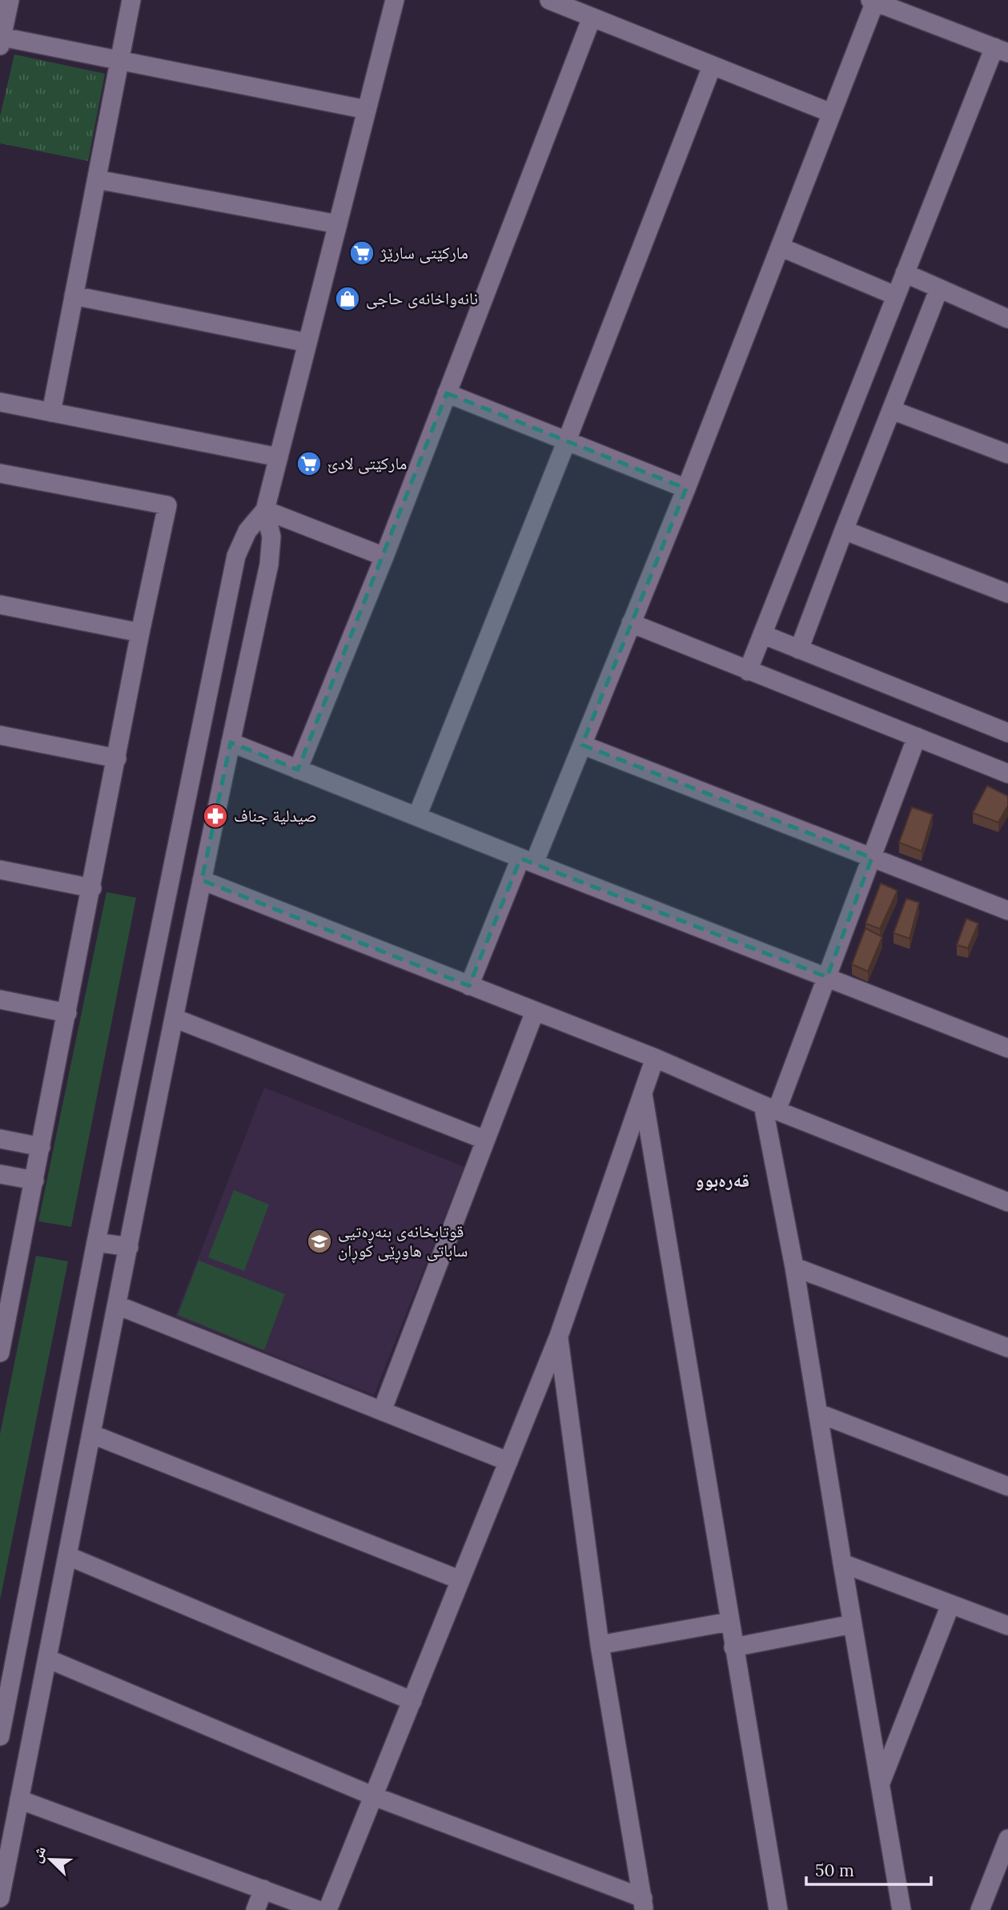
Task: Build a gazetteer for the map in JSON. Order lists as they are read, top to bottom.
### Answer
{
  "districts": ["قەرەبوو"],
  "places": {
    "supermarket": ["مارکێتی سارێژ", "ماركێتی لادێ"],
    "shop": ["نانەواخانەی حاجی"],
    "pharmacy": ["صيدلية جناف"],
    "school or university": ["قوتابخانەی بنەڕەتیی ساباتی هاوڕێی کوڕان"]
  },
  "scale_bar": "50 m",
  "north": "top left"
}
